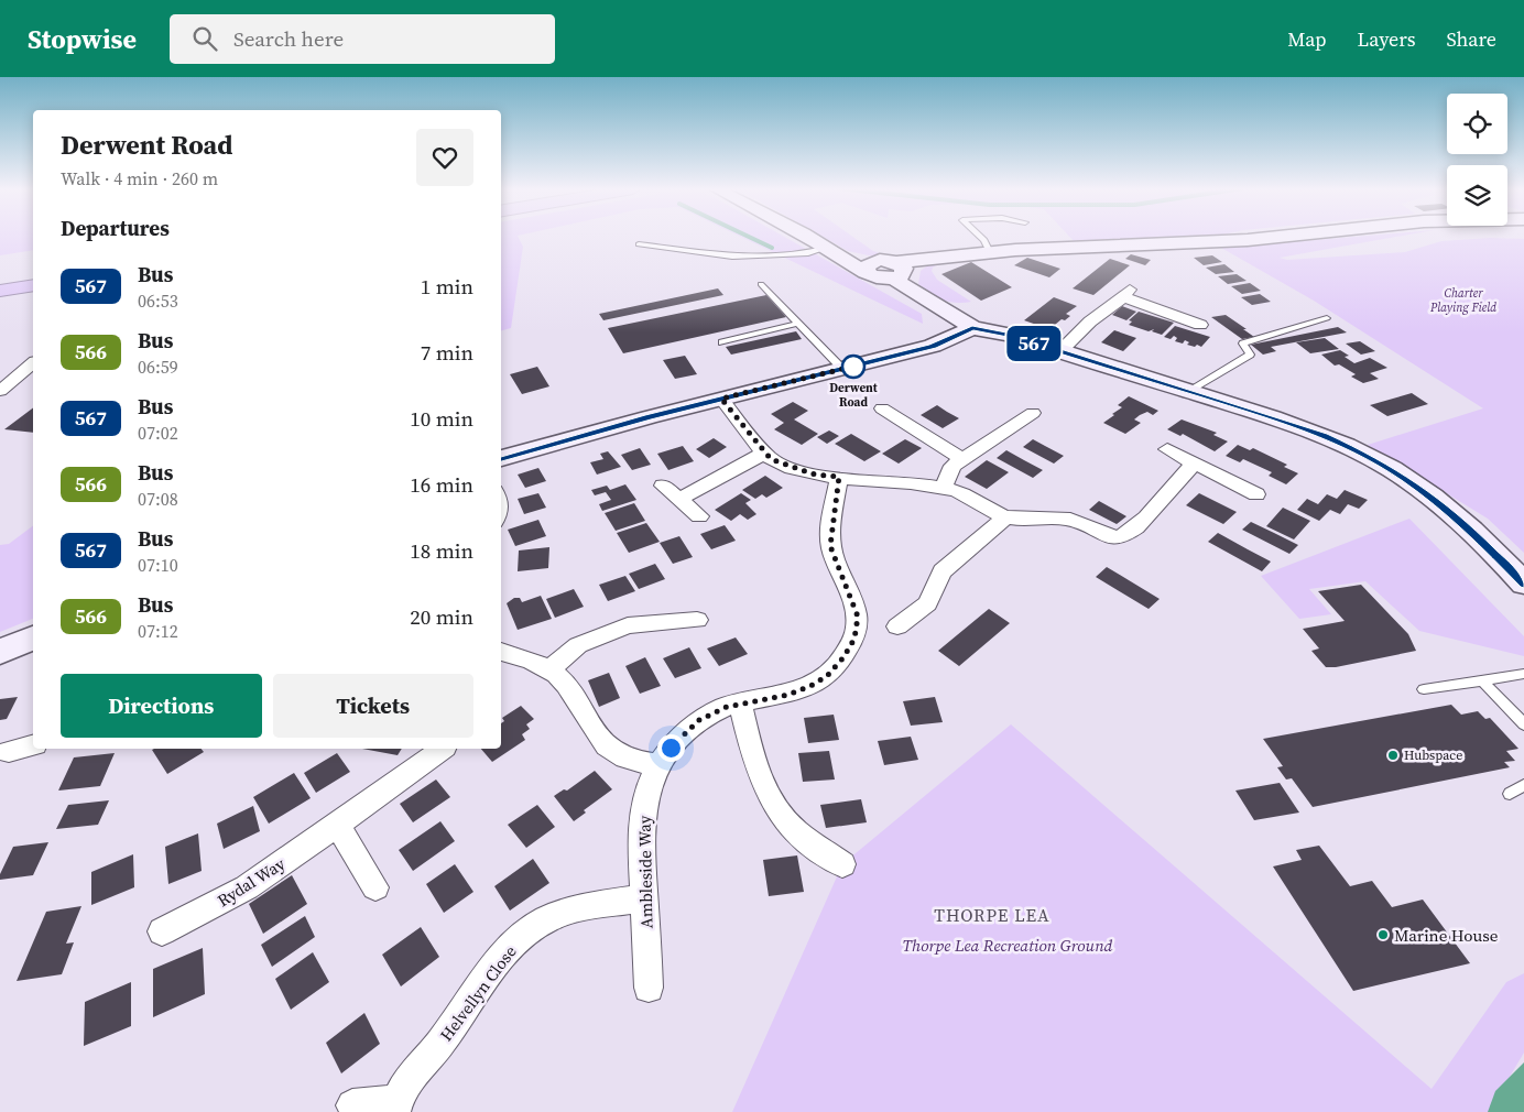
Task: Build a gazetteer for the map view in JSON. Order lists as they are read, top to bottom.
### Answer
{
  "streets": {
    "street": ["Ambleside Way", "Rydal Way", "Helvellyn Close"]
  },
  "crossings": [
    ["Ambleside Way", "Helvellyn Close"]
  ],
  "districts": ["THORPE LEA"],
  "parks": ["Charter Playing Field", "Thorpe Lea Recreation Ground"],
  "places": ["Derwent Road", "Hubspace", "Marine House"],
  "lines": ["bus line 567"],
  "page": {
    "header": "Stopwise",
    "search": "Search here",
    "nav": ["Map", "Layers", "Share"],
    "on_map": "567",
    "heading": [
      ["Derwent Road", "Walk · 4 min · 260 m"],
      "Departures"
    ],
    "list": [
      {
        "mark": "567",
        "name": "Bus",
        "note": "06:53",
        "value": "1 min"
      },
      {
        "mark": "566",
        "name": "Bus",
        "note": "06:59",
        "value": "7 min"
      },
      {
        "mark": "567",
        "name": "Bus",
        "note": "07:02",
        "value": "10 min"
      },
      {
        "mark": "566",
        "name": "Bus",
        "note": "07:08",
        "value": "16 min"
      },
      {
        "mark": "567",
        "name": "Bus",
        "note": "07:10",
        "value": "18 min"
      },
      {
        "mark": "566",
        "name": "Bus",
        "note": "07:12",
        "value": "20 min"
      }
    ],
    "buttons": ["Directions", "Tickets"]
  }
}
